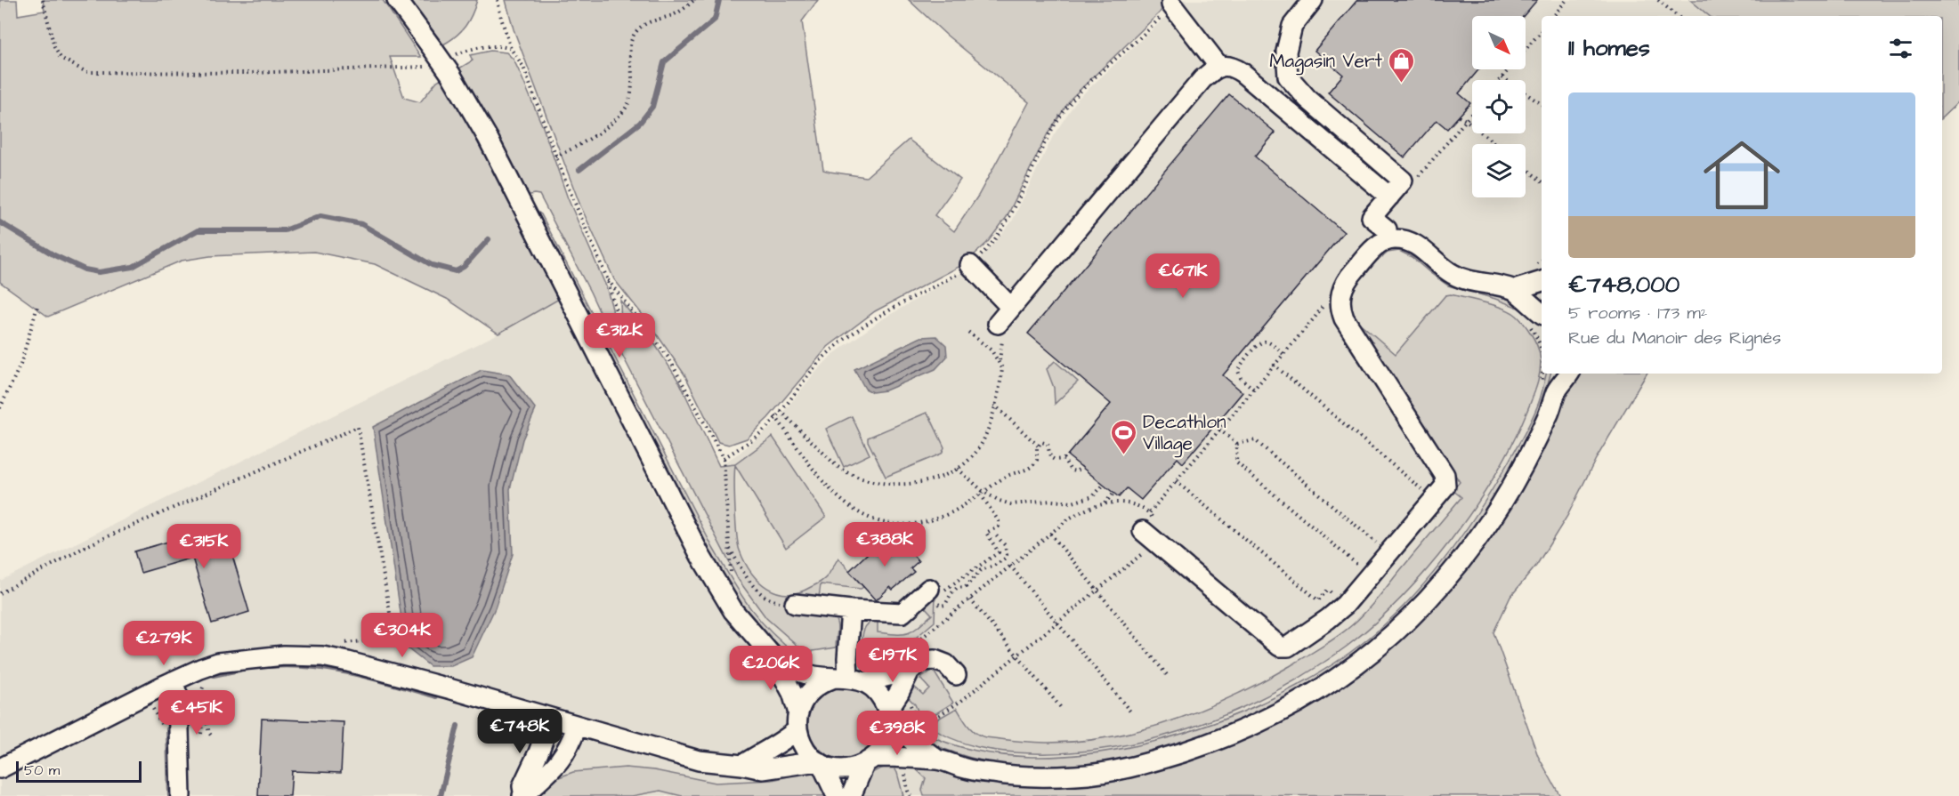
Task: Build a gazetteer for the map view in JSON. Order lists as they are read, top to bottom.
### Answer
{
  "places": {
    "shop": ["Magasin Vert"],
    "sports": ["Decathlon Village"]
  },
  "scale_bar": "50 m",
  "north": "bottom right",
  "page": {
    "heading": "11 homes",
    "list": [
      {
        "name": "€748,000",
        "note": "5 rooms · 173 m² · Rue du Manoir des Rignés"
      }
    ],
    "price": [
      "€671K",
      "€312K",
      "€388K",
      "€315K",
      "€304K",
      "€279K",
      "€197K",
      "€206K",
      "€451K",
      "€748K",
      "€398K"
    ],
    "scale": "50 m"
  }
}
